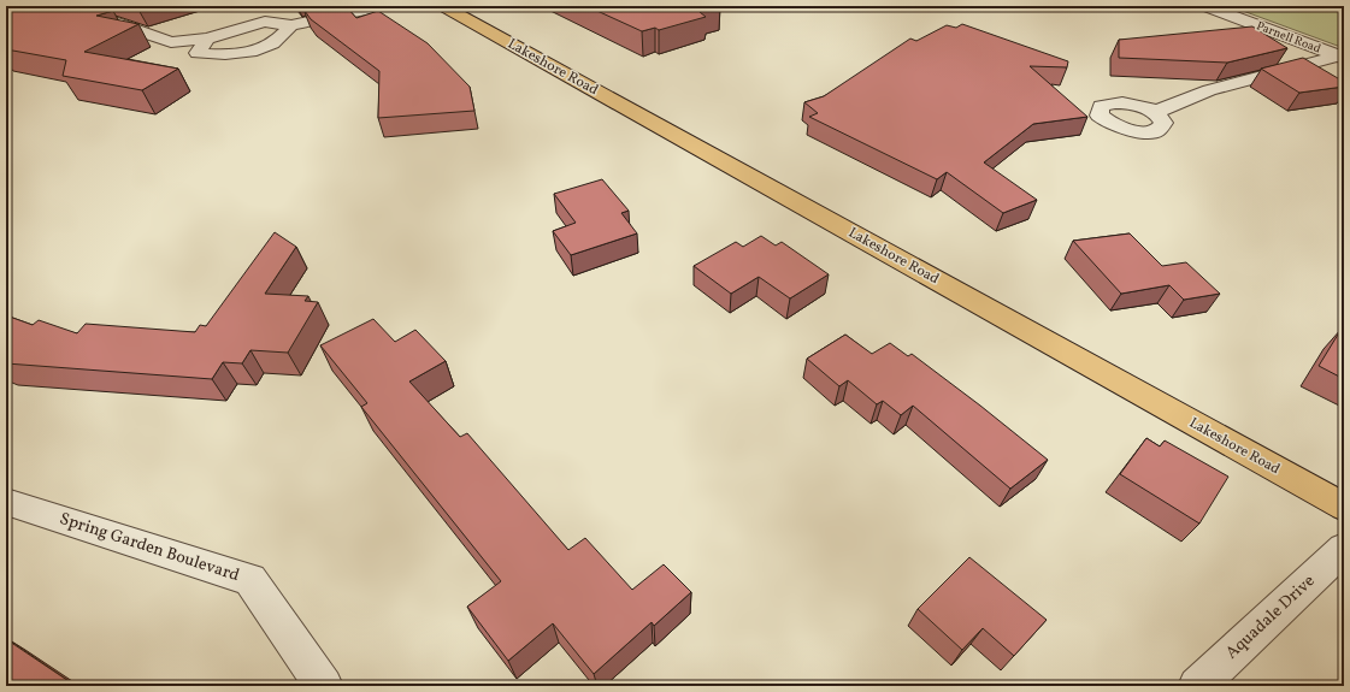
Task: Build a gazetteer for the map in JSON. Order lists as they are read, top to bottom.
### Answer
{
  "streets": {
    "main road": ["Lakeshore Road"],
    "street": ["Parnell Road", "Spring Garden Boulevard", "Aquadale Drive"]
  }
}
